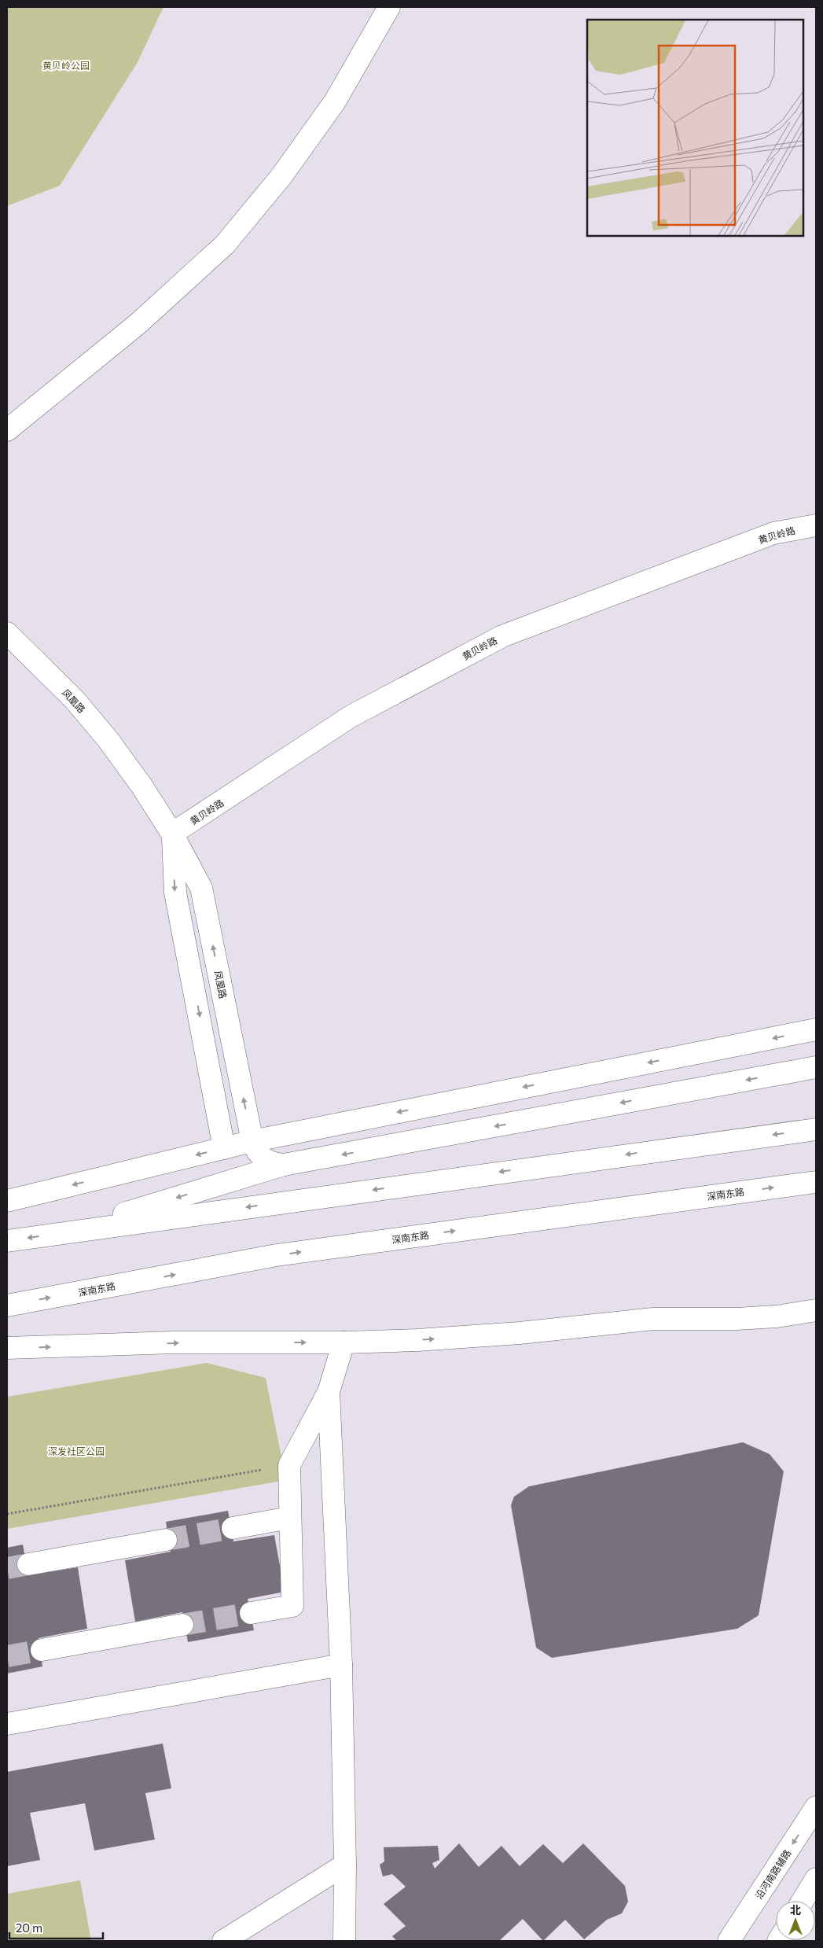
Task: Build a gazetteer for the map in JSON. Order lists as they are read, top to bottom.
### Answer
{
  "streets": {
    "main road": [
      "黄贝岭路",
      "凤凰路",
      "深南东路",
      "沿河南路辅路"
    ]
  },
  "crossings": [
    ["黄贝岭路", "凤凰路"]
  ],
  "one_way": ["沿河南路辅路"],
  "parks": ["黄贝岭公园", "深发社区公园"],
  "scale_bar": "20 m",
  "north": "top"
}
